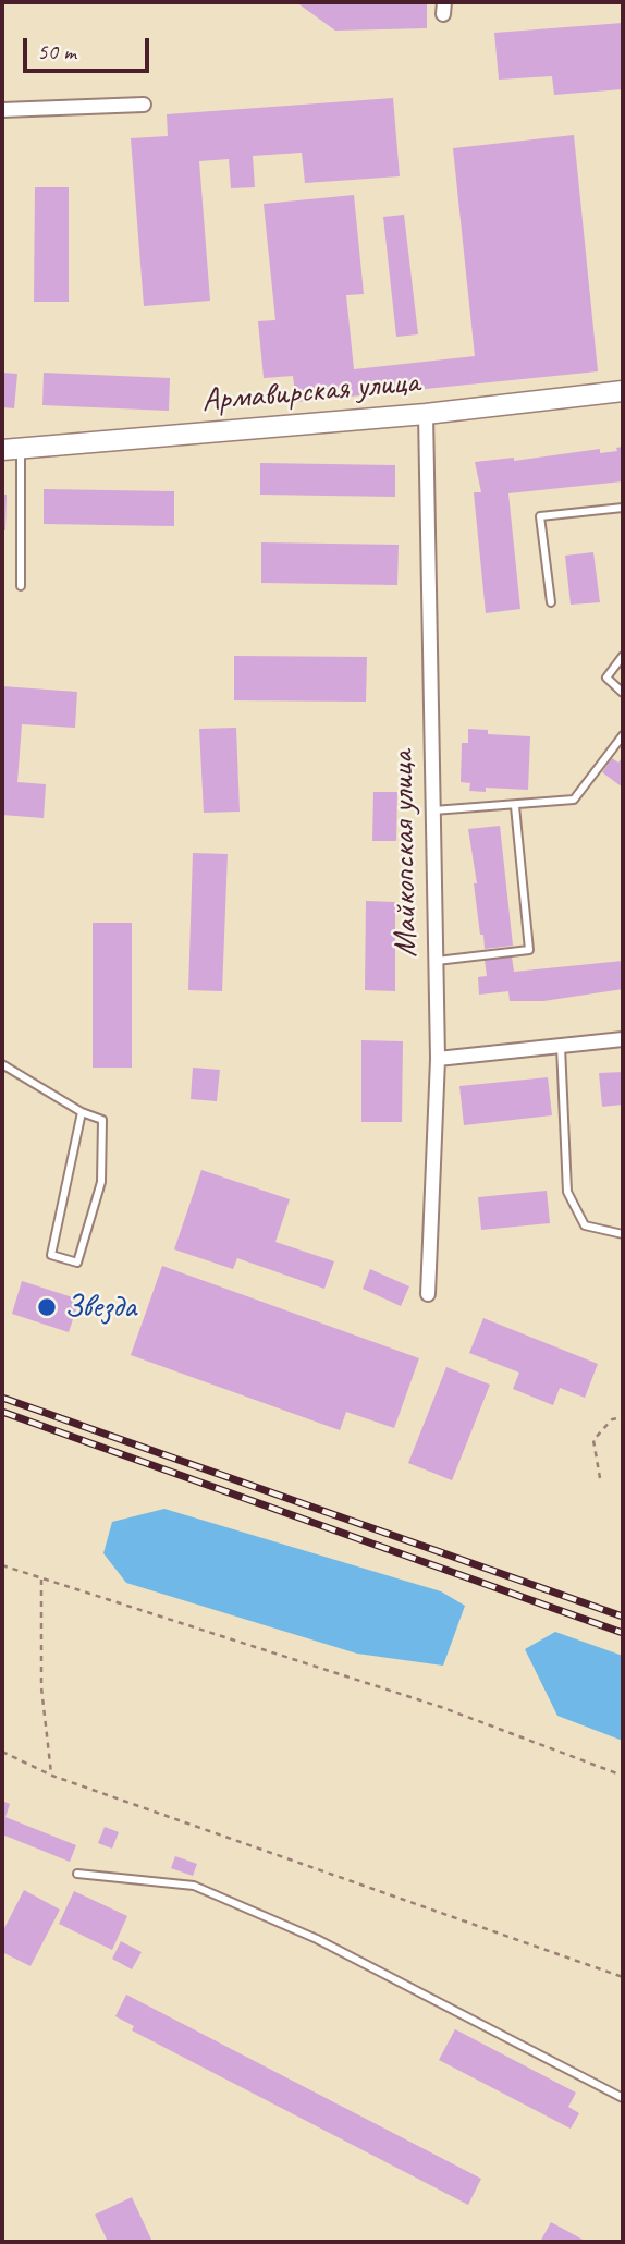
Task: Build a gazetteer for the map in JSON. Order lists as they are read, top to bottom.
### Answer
{
  "streets": {
    "main road": ["Армавирская улица"],
    "street": ["Майкопская улица"]
  },
  "crossings": [
    ["Армавирская улица", "Майкопская улица"]
  ],
  "places": ["Звезда"],
  "scale_bar": "50 m"
}
